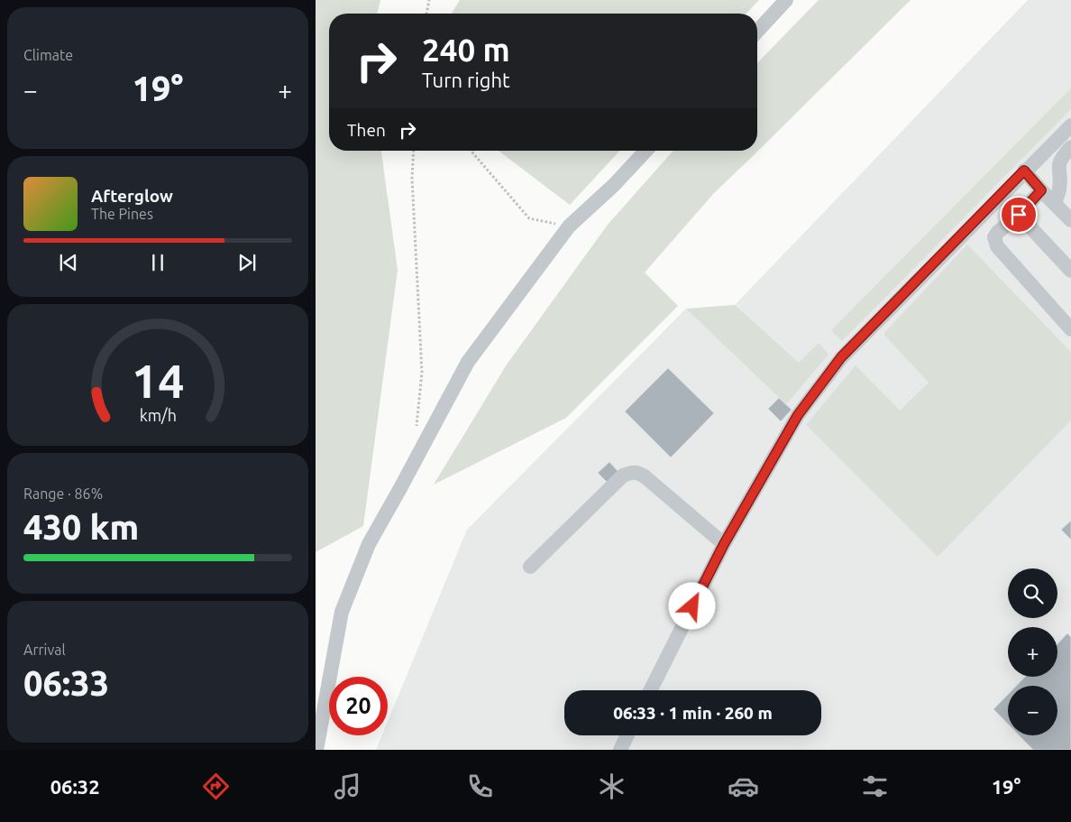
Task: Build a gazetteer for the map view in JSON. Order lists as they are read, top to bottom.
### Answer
{
  "page": {
    "tile": [
      "Climate",
      ["Range · 86%", "430 km"],
      ["Arrival", "06:33"]
    ],
    "turn": ["240 m", "Turn right"],
    "heat": ["−", "19°", "+"],
    "then": "Then",
    "song": ["Afterglow", "The Pines"],
    "map_buttons": ["+", "−"],
    "limit": "20",
    "trip": "06:33 · 1 min · 260 m",
    "tabs": ["06:32", "19°"],
    "gauge": ["14", "km/h"]
  }
}
